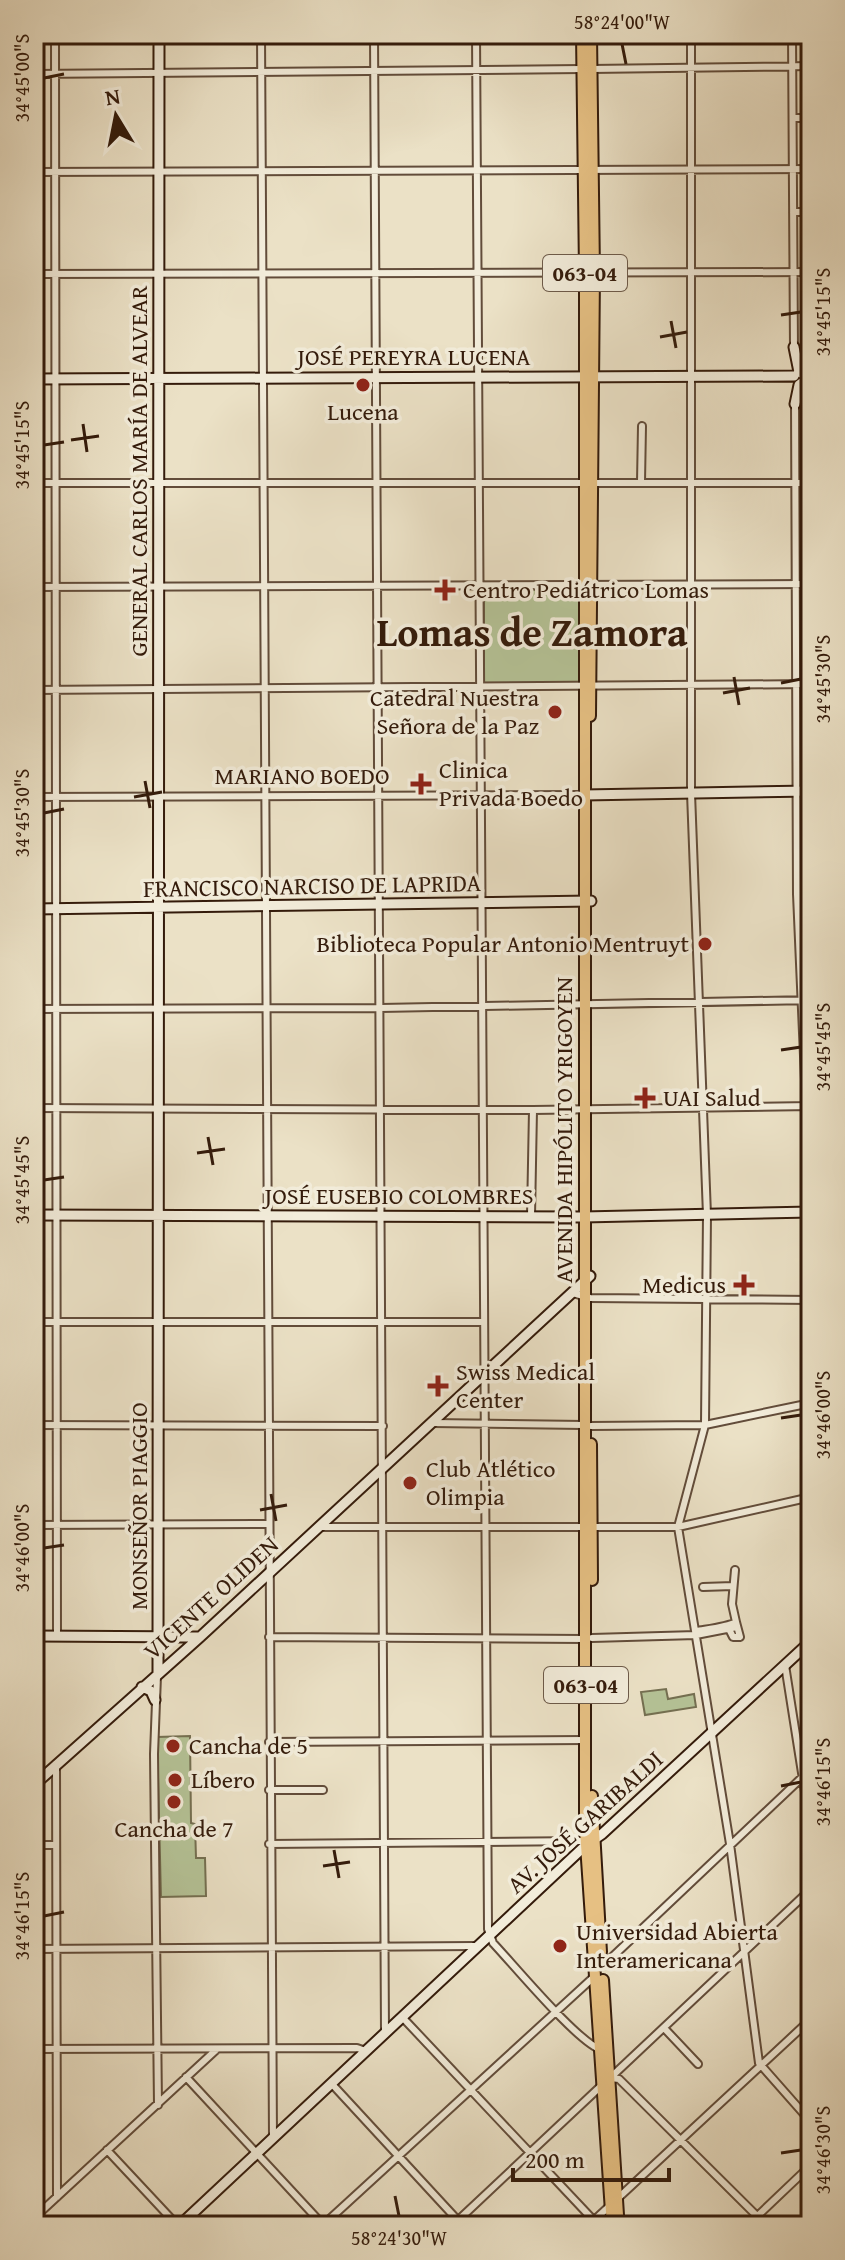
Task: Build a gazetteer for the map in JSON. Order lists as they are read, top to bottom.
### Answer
{
  "streets": {
    "main road": ["063-04", "AVENIDA HIPÓLITO YRIGOYEN"],
    "street": [
      "JOSÉ PEREYRA LUCENA",
      "GENERAL CARLOS MARÍA DE ALVEAR",
      "MARIANO BOEDO",
      "FRANCISCO NARCISO DE LAPRIDA",
      "JOSÉ EUSEBIO COLOMBRES",
      "MONSEÑOR PIAGGIO",
      "VICENTE OLIDEN",
      "AV. JOSÉ GARIBALDI"
    ]
  },
  "crossings": [
    ["JOSÉ PEREYRA LUCENA", "GENERAL CARLOS MARÍA DE ALVEAR"],
    ["JOSÉ PEREYRA LUCENA", "AVENIDA HIPÓLITO YRIGOYEN"],
    ["GENERAL CARLOS MARÍA DE ALVEAR", "MARIANO BOEDO"],
    ["GENERAL CARLOS MARÍA DE ALVEAR", "FRANCISCO NARCISO DE LAPRIDA"],
    ["GENERAL CARLOS MARÍA DE ALVEAR", "MONSEÑOR PIAGGIO"],
    ["MARIANO BOEDO", "AVENIDA HIPÓLITO YRIGOYEN"],
    ["FRANCISCO NARCISO DE LAPRIDA", "AVENIDA HIPÓLITO YRIGOYEN"],
    ["FRANCISCO NARCISO DE LAPRIDA", "MONSEÑOR PIAGGIO"],
    ["AVENIDA HIPÓLITO YRIGOYEN", "JOSÉ EUSEBIO COLOMBRES"],
    ["AVENIDA HIPÓLITO YRIGOYEN", "VICENTE OLIDEN"],
    ["AVENIDA HIPÓLITO YRIGOYEN", "AV. JOSÉ GARIBALDI"],
    ["JOSÉ EUSEBIO COLOMBRES", "MONSEÑOR PIAGGIO"],
    ["MONSEÑOR PIAGGIO", "VICENTE OLIDEN"]
  ],
  "districts": ["Lomas de Zamora"],
  "places": {
    "other": [
      "Lucena",
      "Catedral Nuestra Señora de la Paz",
      "Biblioteca Popular Antonio Mentruyt",
      "Club Atlético Olimpia",
      "Cancha de 5",
      "Líbero",
      "Cancha de 7",
      "Universidad Abierta Interamericana"
    ],
    "health": [
      "Centro Pediátrico Lomas",
      "Clinica Privada Boedo",
      "UAI Salud",
      "Medicus",
      "Swiss Medical Center"
    ]
  },
  "scale_bar": "200 m",
  "north": "top",
  "coordinates": [
    "58°24'00\"W",
    "34°45'00\"S",
    "34°45'15\"S",
    "34°45'30\"S",
    "34°45'45\"S",
    "34°46'00\"S",
    "34°46'15\"S",
    "34°46'30\"S",
    "58°24'30\"W"
  ]
}
